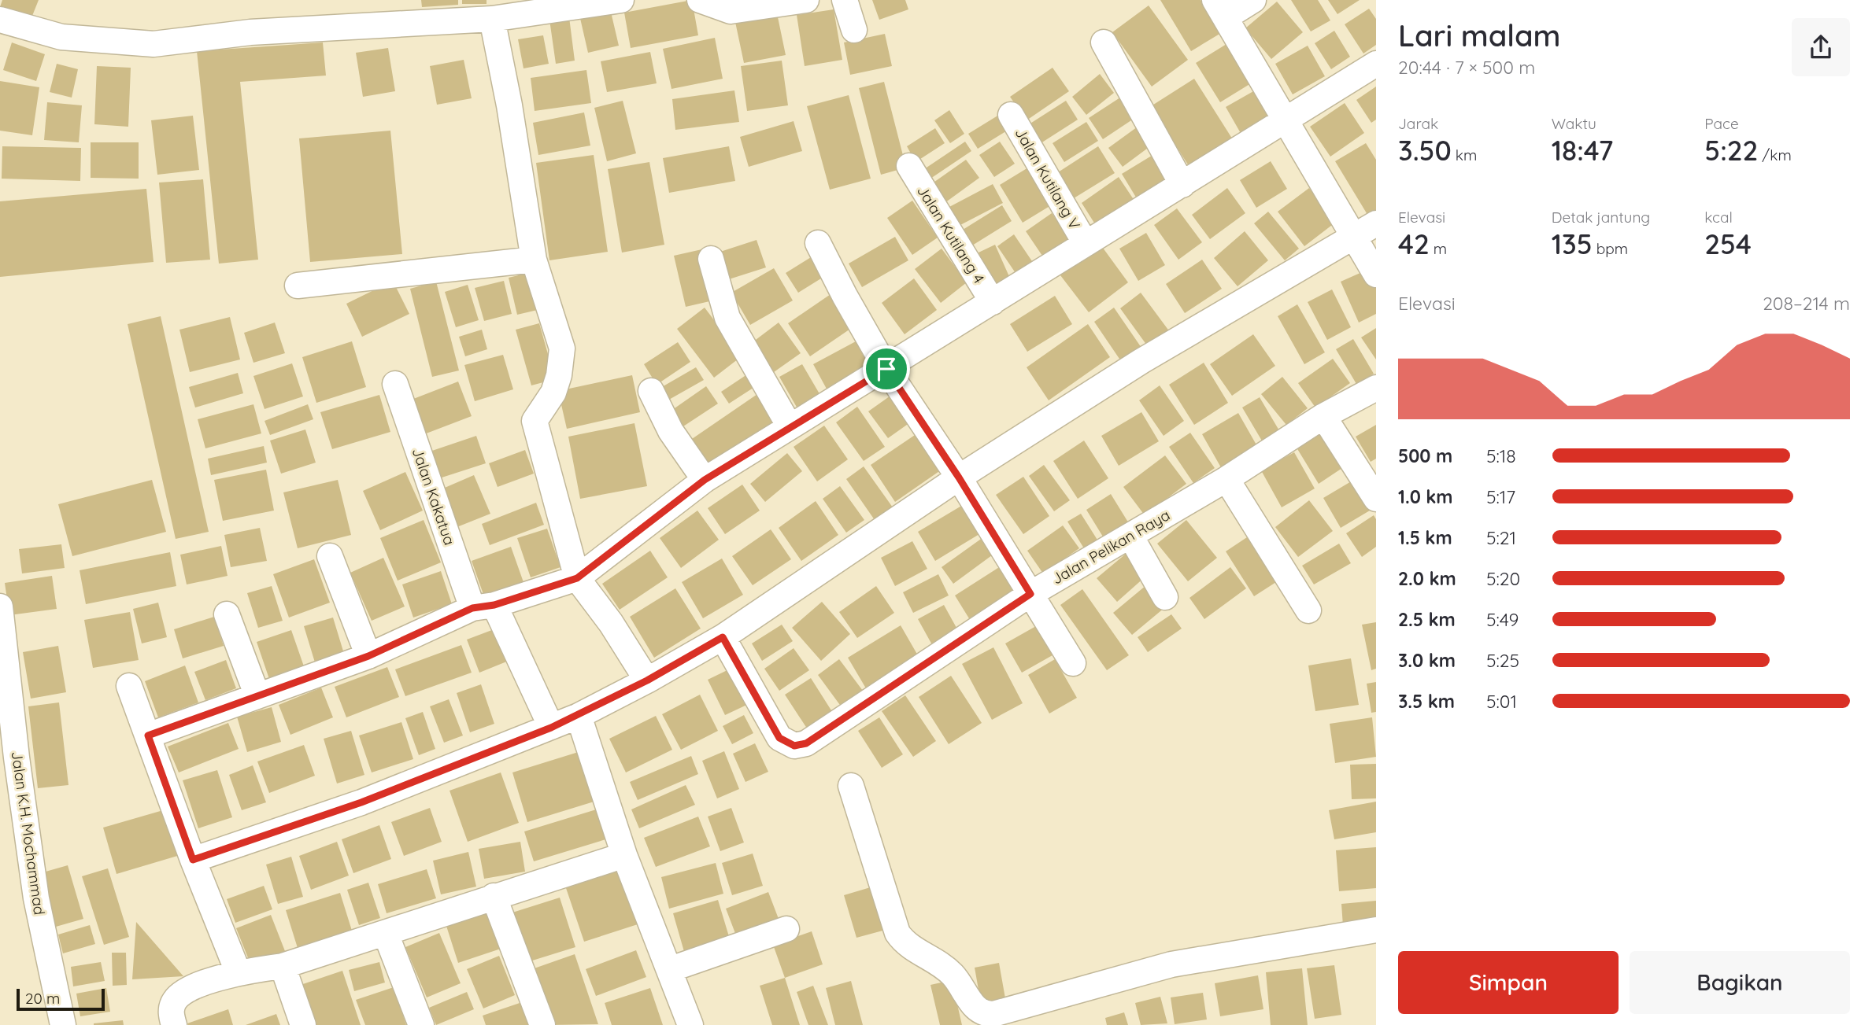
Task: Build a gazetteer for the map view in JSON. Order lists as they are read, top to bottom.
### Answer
{
  "streets": {
    "street": [
      "Jalan Kutilang V",
      "Jalan Kutilang 4",
      "Jalan Kakatua",
      "Jalan Pelikan Raya",
      "Jalan K.H. Mochammad"
    ]
  },
  "scale_bar": "20 m",
  "page": {
    "heading": ["Lari malam", "20:44 · 7 × 500 m"],
    "stats": [
      ["Jarak", "3.50 km"],
      ["Waktu", "18:47"],
      ["Pace", "5:22 /km"],
      ["Elevasi", "42 m"],
      ["Detak jantung", "135 bpm"],
      ["kcal", "254"]
    ],
    "chart": ["Elevasi", "208–214 m"],
    "list": [
      {
        "name": "500 m",
        "note": "5:18"
      },
      {
        "name": "1.0 km",
        "note": "5:17"
      },
      {
        "name": "1.5 km",
        "note": "5:21"
      },
      {
        "name": "2.0 km",
        "note": "5:20"
      },
      {
        "name": "2.5 km",
        "note": "5:49"
      },
      {
        "name": "3.0 km",
        "note": "5:25"
      },
      {
        "name": "3.5 km",
        "note": "5:01"
      }
    ],
    "buttons": ["Simpan", "Bagikan"],
    "scale": "20 m"
  }
}
